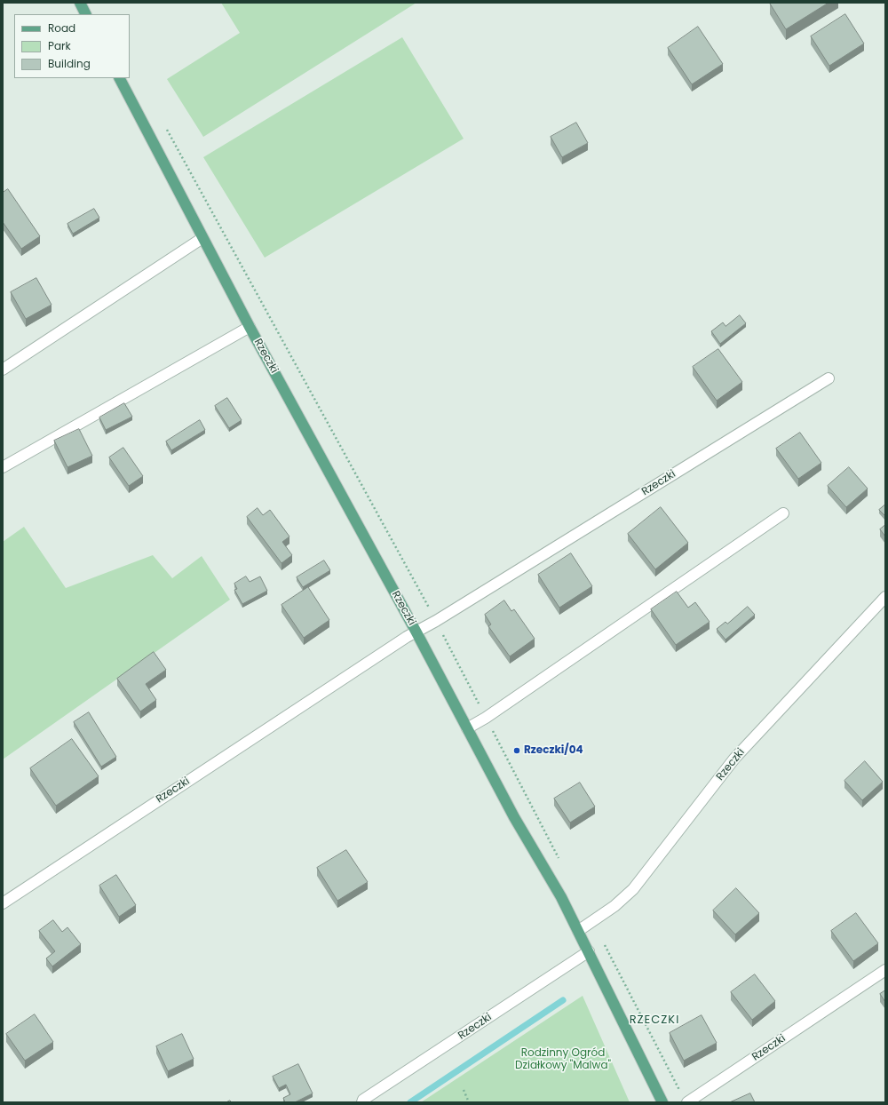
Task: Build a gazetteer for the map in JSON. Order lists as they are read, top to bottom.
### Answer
{
  "streets": {
    "main road": ["Rzeczki"]
  },
  "districts": ["RZECZKI"],
  "parks": ["Rodzinny Ogród Działkowy \"Malwa\""],
  "places": ["Rzeczki/04"],
  "legend": ["Road", "Park", "Building"]
}
